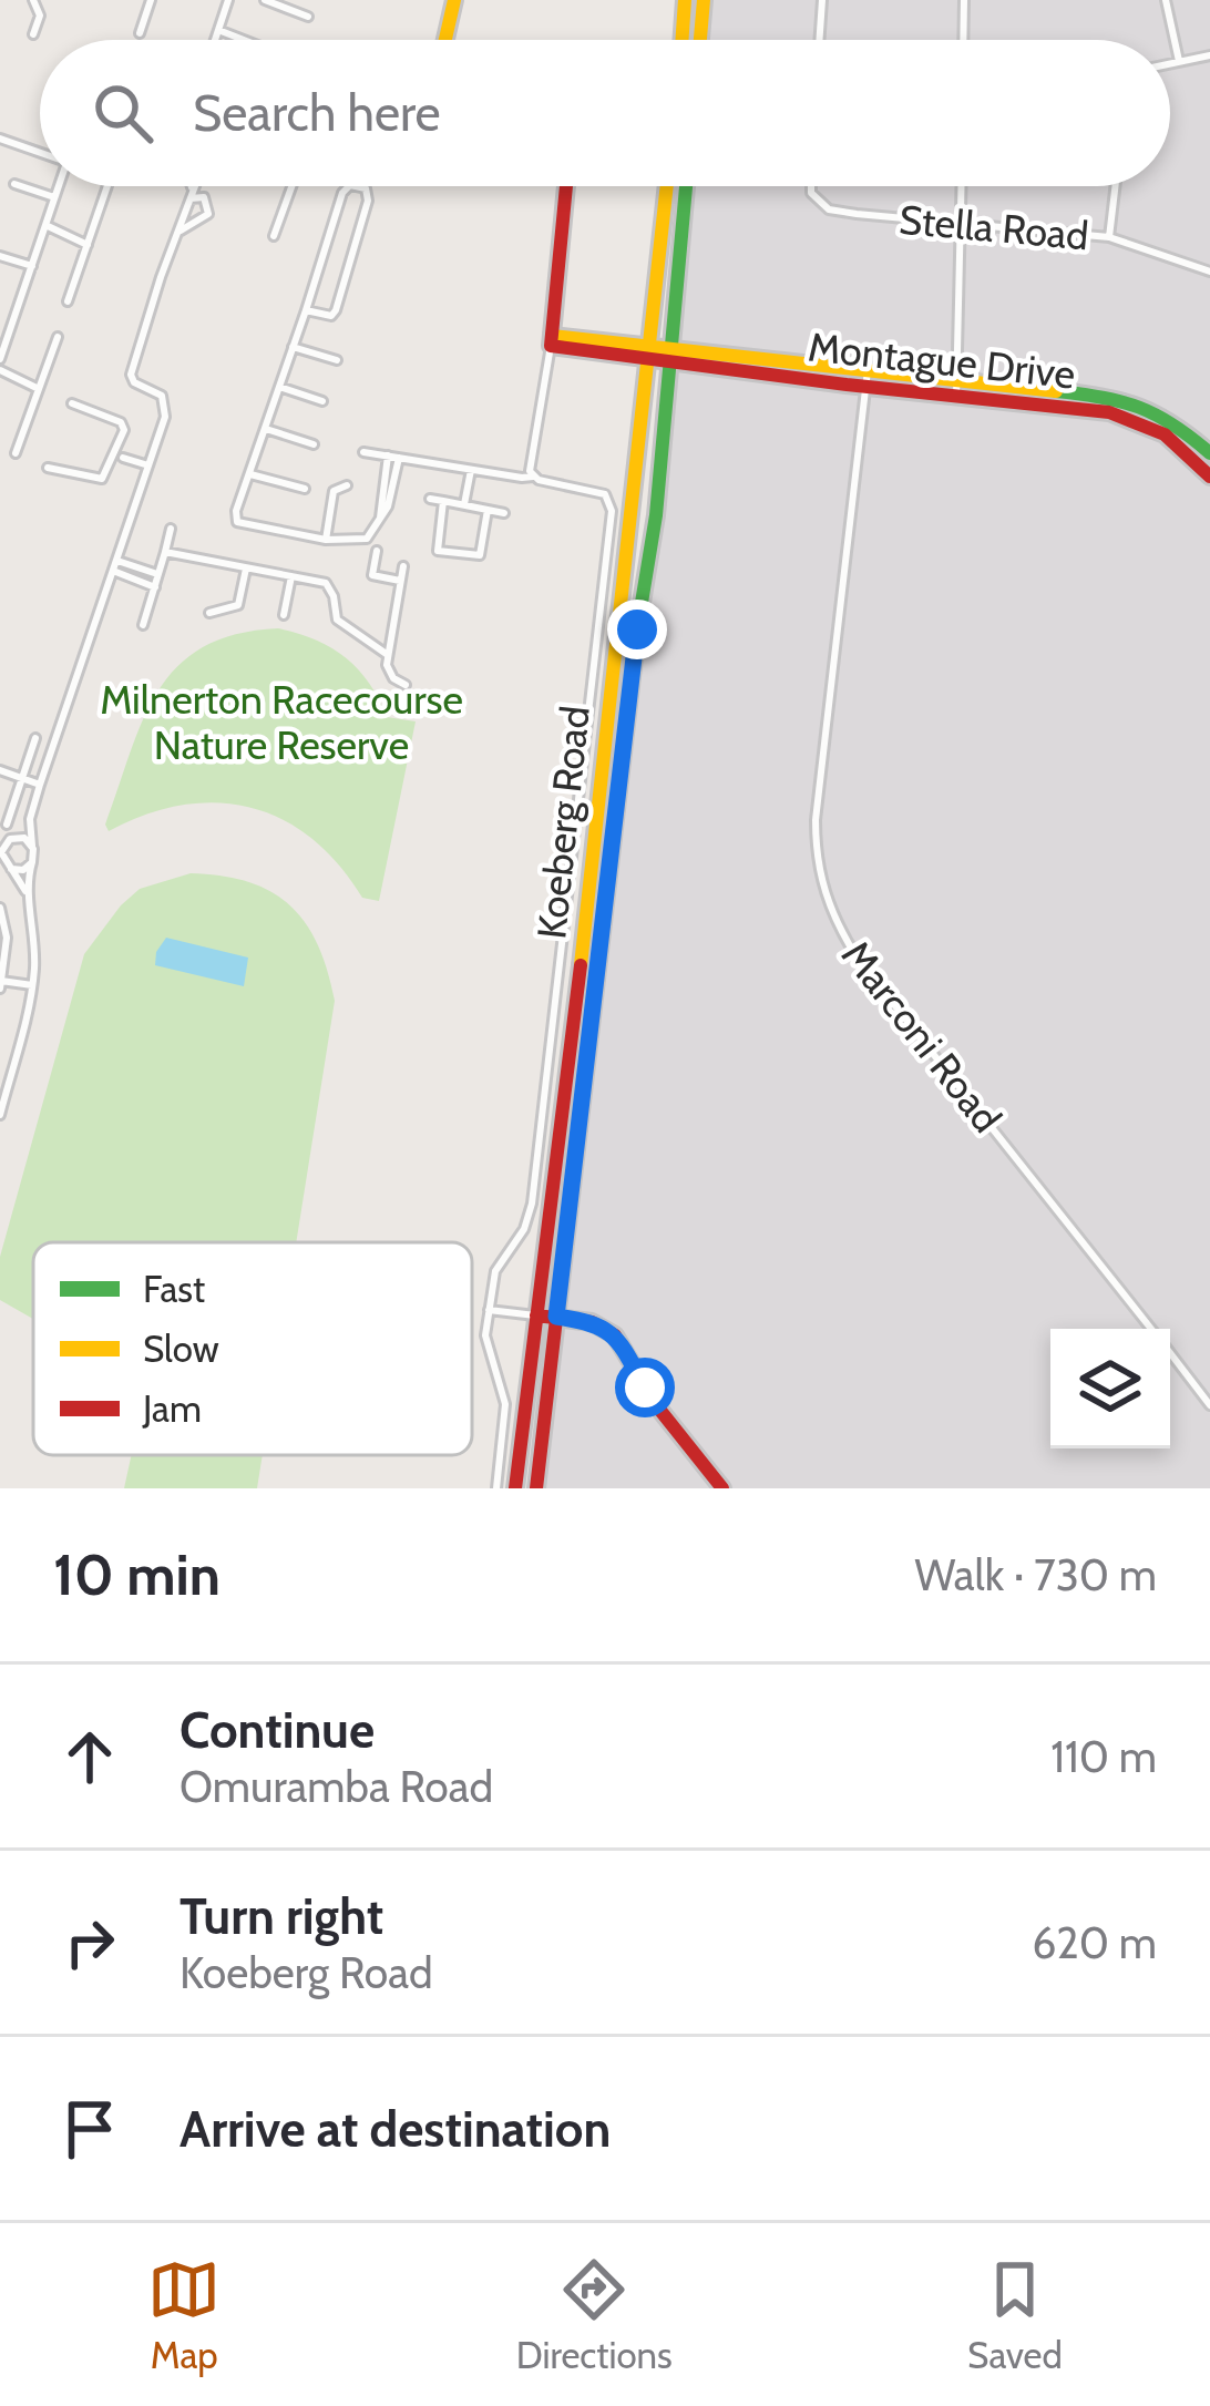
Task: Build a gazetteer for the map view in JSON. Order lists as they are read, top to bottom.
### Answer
{
  "streets": {
    "main road": ["Montague Drive", "Koeberg Road"],
    "street": ["Stella Road", "Marconi Road"]
  },
  "crossings": [
    ["Montague Drive", "Koeberg Road"],
    ["Montague Drive", "Marconi Road"]
  ],
  "parks": ["Milnerton Racecourse Nature Reserve"],
  "legend": ["Fast", "Slow", "Jam"],
  "page": {
    "search": "Search here",
    "heading": ["10 min", "Walk · 730 m"],
    "list": [
      ["Continue", "Omuramba Road", "110 m"],
      ["Turn right", "Koeberg Road", "620 m"],
      "Arrive at destination"
    ],
    "nav": ["Map", "Directions", "Saved"]
  }
}
